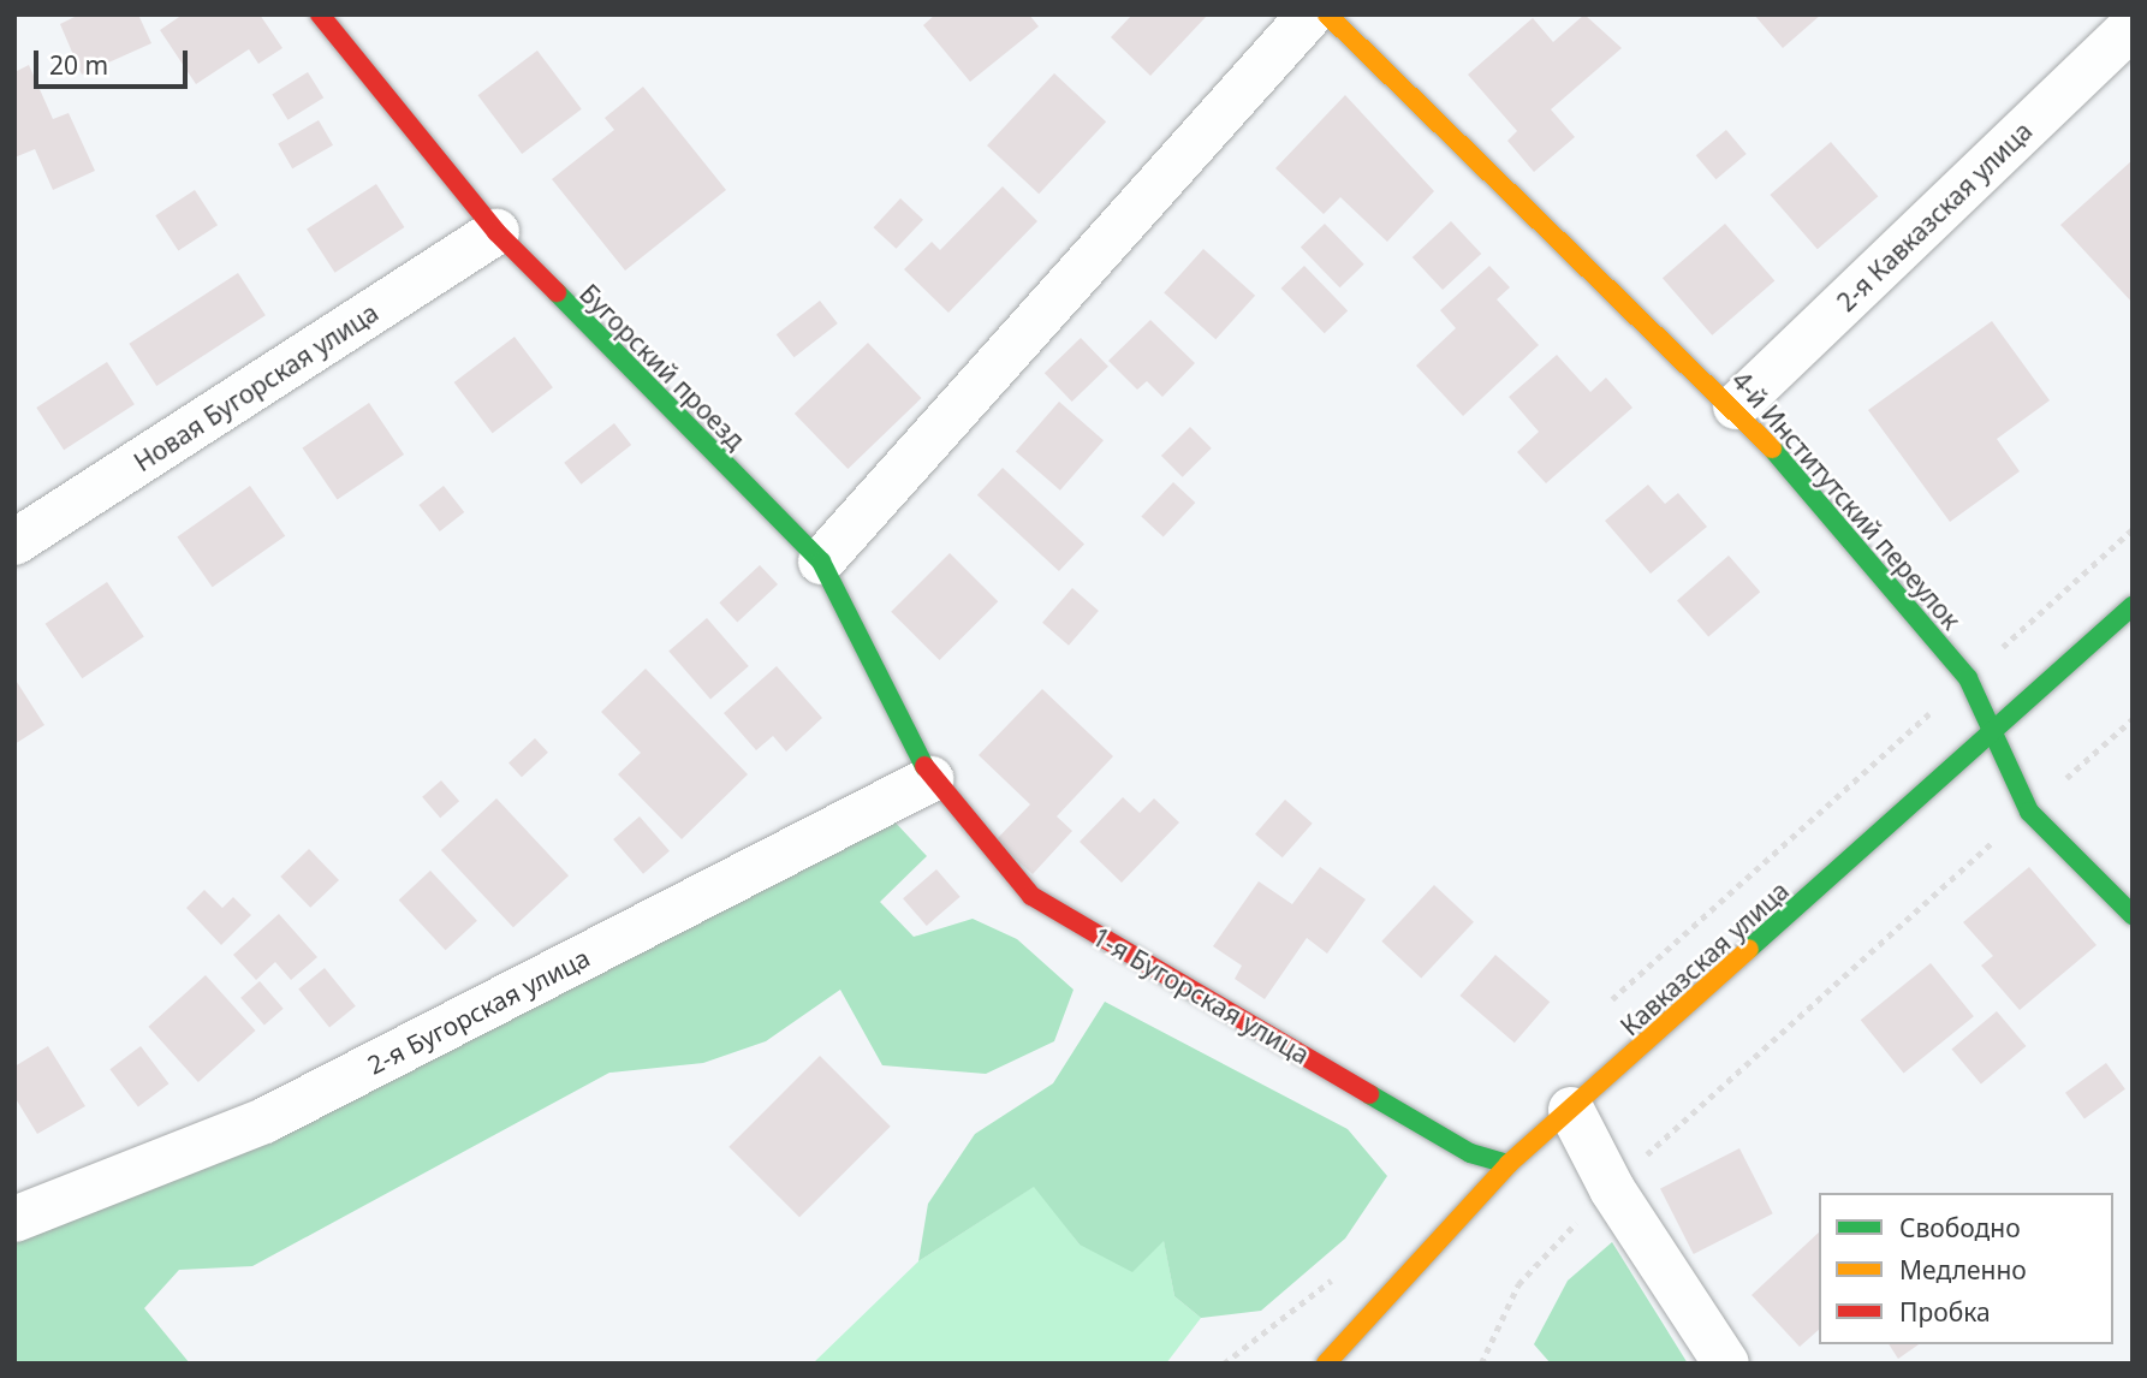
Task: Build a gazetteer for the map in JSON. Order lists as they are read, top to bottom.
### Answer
{
  "streets": {
    "street": [
      "2-я Кавказская улица",
      "Бугорский проезд",
      "Новая Бугорская улица",
      "4-й Институтский переулок",
      "Кавказская улица",
      "1-я Бугорская улица",
      "2-я Бугорская улица"
    ]
  },
  "crossings": [
    ["2-я Кавказская улица", "4-й Институтский переулок"],
    ["Бугорский проезд", "Новая Бугорская улица"],
    ["Бугорский проезд", "1-я Бугорская улица"],
    ["Бугорский проезд", "2-я Бугорская улица"],
    ["4-й Институтский переулок", "Кавказская улица"],
    ["Кавказская улица", "1-я Бугорская улица"],
    ["1-я Бугорская улица", "2-я Бугорская улица"]
  ],
  "legend": ["Свободно", "Медленно", "Пробка"],
  "scale_bar": "20 m"
}
